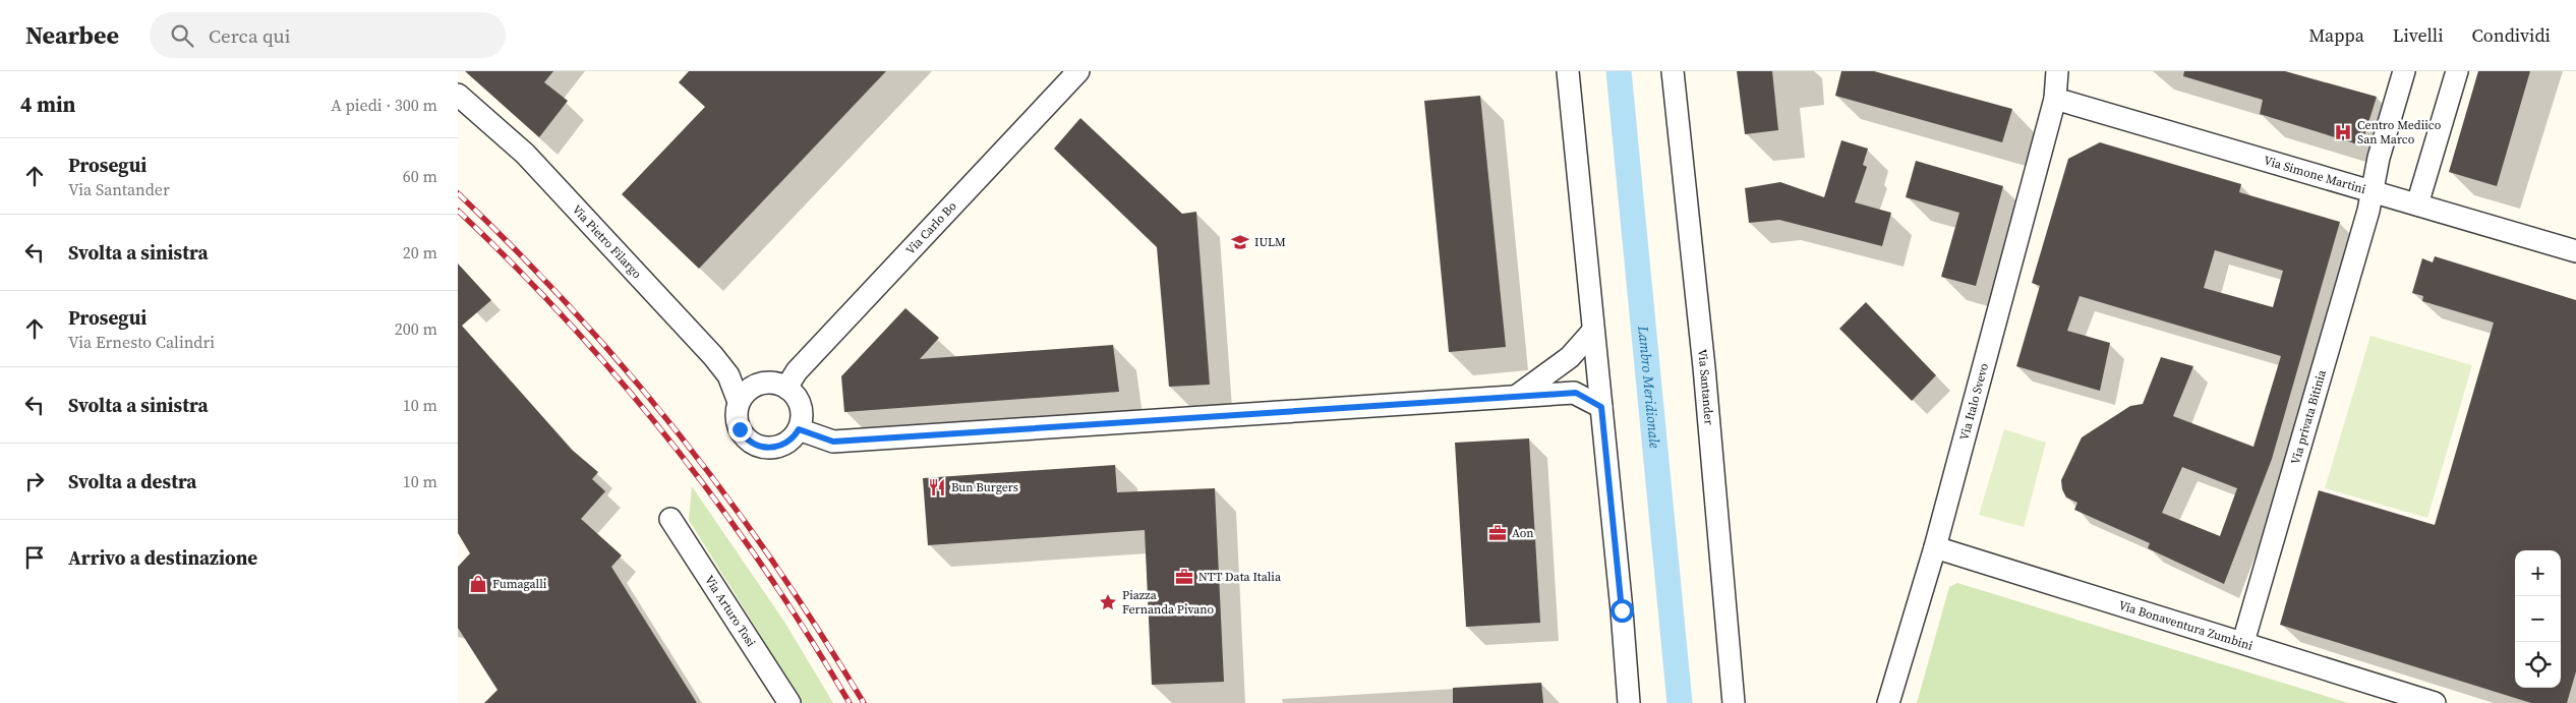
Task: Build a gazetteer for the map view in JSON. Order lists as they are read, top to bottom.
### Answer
{
  "streets": {
    "street": [
      "Via Simone Martini",
      "Via Carlo Bo",
      "Via Pietro Filargo",
      "Via Santander",
      "Via Italo Svevo",
      "Via privata Bitinia",
      "Via Arturo Tosi",
      "Via Bonaventura Zumbini"
    ]
  },
  "crossings": [
    ["Via Simone Martini", "Via Italo Svevo"],
    ["Via Simone Martini", "Via privata Bitinia"],
    ["Via Carlo Bo", "Via Pietro Filargo"],
    ["Via Italo Svevo", "Via Bonaventura Zumbini"],
    ["Via privata Bitinia", "Via Bonaventura Zumbini"]
  ],
  "water": ["Lambro Meridionale"],
  "places": {
    "hospital": ["Centro Mediico San Marco"],
    "school or university": ["IULM"],
    "restaurant": ["Bun Burgers"],
    "office": ["Aon", "NTT Data Italia"],
    "shop": ["Fumagalli"],
    "place": ["Piazza Fernanda Pivano"]
  },
  "page": {
    "header": "Nearbee",
    "search": "Cerca qui",
    "nav": ["Mappa", "Livelli", "Condividi"],
    "heading": ["4 min", "A piedi · 300 m"],
    "list": [
      ["Prosegui", "Via Santander", "60 m"],
      ["Svolta a sinistra", "20 m"],
      ["Prosegui", "Via Ernesto Calindri", "200 m"],
      ["Svolta a sinistra", "10 m"],
      ["Svolta a destra", "10 m"],
      "Arrivo a destinazione"
    ],
    "map_buttons": ["+", "−"]
  }
}
